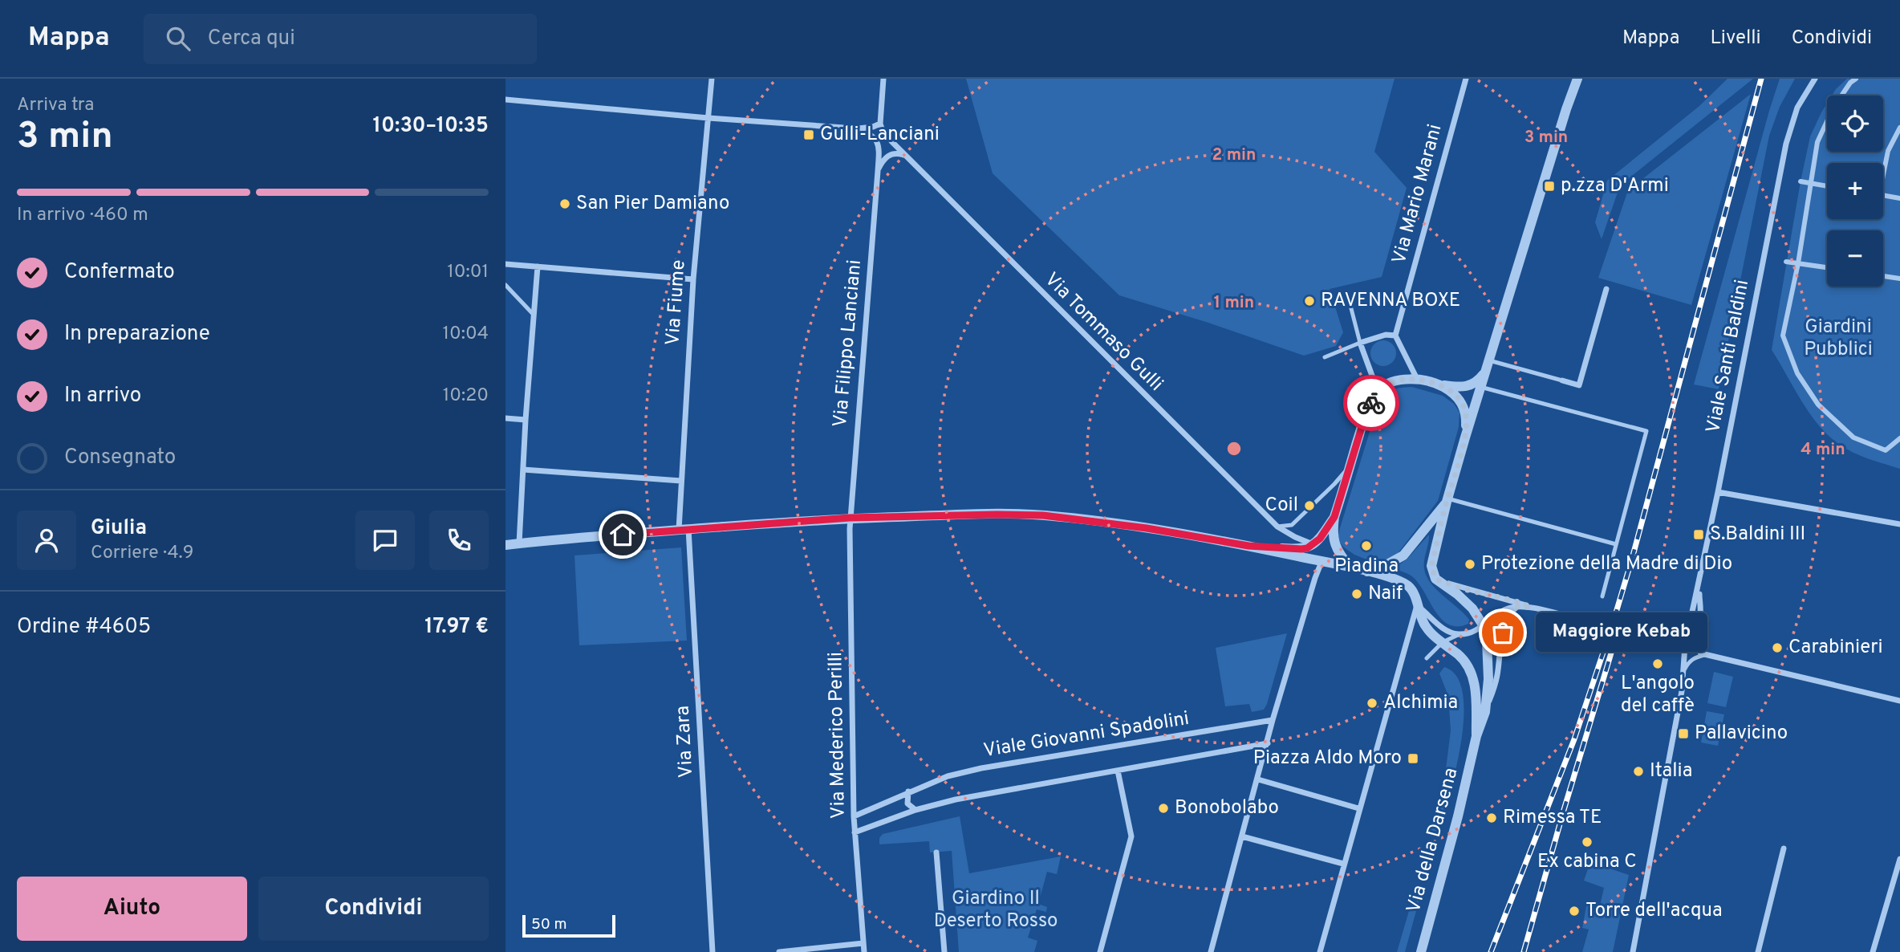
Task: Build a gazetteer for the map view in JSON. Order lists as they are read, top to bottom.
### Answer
{
  "streets": {
    "street": [
      "Via Mario Marani",
      "Via Fiume",
      "Via Tommaso Gulli",
      "Via Filippo Lanciani",
      "Viale Santi Baldini",
      "Via Mederico Perilli",
      "Viale Giovanni Spadolini",
      "Via Zara",
      "Via della Darsena"
    ]
  },
  "crossings": [
    ["Via Fiume", "Via Zara"],
    ["Via Filippo Lanciani", "Via Mederico Perilli"],
    ["Via Mederico Perilli", "Viale Giovanni Spadolini"]
  ],
  "parks": ["Giardini Pubblici", "Giardino Il Deserto Rosso"],
  "places": {
    "transit": [
      "Gulli-Lanciani",
      "p.zza D'Armi",
      "S.Baldini III",
      "Pallavicino",
      "Piazza Aldo Moro"
    ],
    "other": [
      "San Pier Damiano",
      "RAVENNA BOXE",
      "Coil",
      "Piadina",
      "Protezione della Madre di Dio",
      "Naif",
      "Maggiore Kebab",
      "Carabinieri",
      "L'angolo del caffè",
      "Alchimia",
      "Italia",
      "Bonobolabo",
      "Rimessa TE",
      "Ex cabina C",
      "Torre dell'acqua"
    ]
  },
  "scale_bar": "50 m",
  "page": {
    "header": "Mappa",
    "search": "Cerca qui",
    "nav": ["Mappa", "Livelli", "Condividi"],
    "heading": ["3 min", "Arriva tra", "10:30–10:35"],
    "panel": [
      "Giulia",
      "Corriere · 4.9",
      "Ordine #4605",
      "17.97 €"
    ],
    "map_buttons": ["+", "−"],
    "bar": "In arrivo · 460 m",
    "list": [
      ["Confermato", "10:01"],
      ["In preparazione", "10:04"],
      ["In arrivo", "10:20"],
      "Consegnato"
    ],
    "bubble": "Maggiore Kebab",
    "buttons": ["Aiuto", "Condividi"],
    "scale": "50 m"
  },
  "rings": [
    "3 min",
    "2 min",
    "1 min",
    "4 min"
  ]
}
